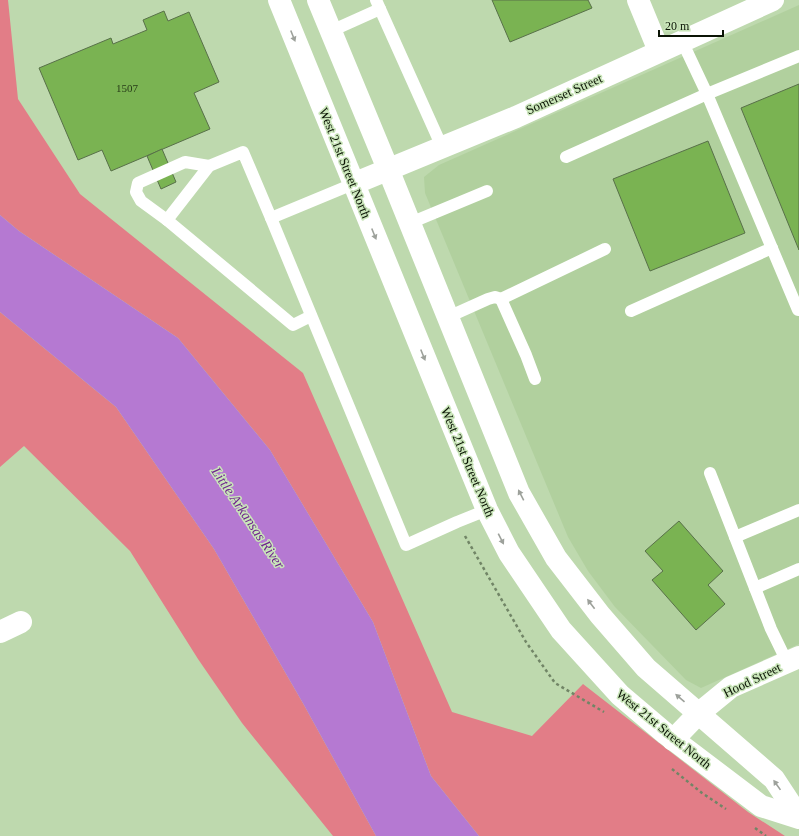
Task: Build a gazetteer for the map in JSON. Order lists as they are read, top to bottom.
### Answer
{
  "streets": {
    "main road": ["Somerset Street", "West 21st Street North", "Hood Street"]
  },
  "crossings": [
    ["Somerset Street", "West 21st Street North"],
    ["West 21st Street North", "Hood Street"]
  ],
  "water": ["Little Arkansas River"],
  "house_numbers": ["1507"],
  "scale_bar": "20 m"
}
